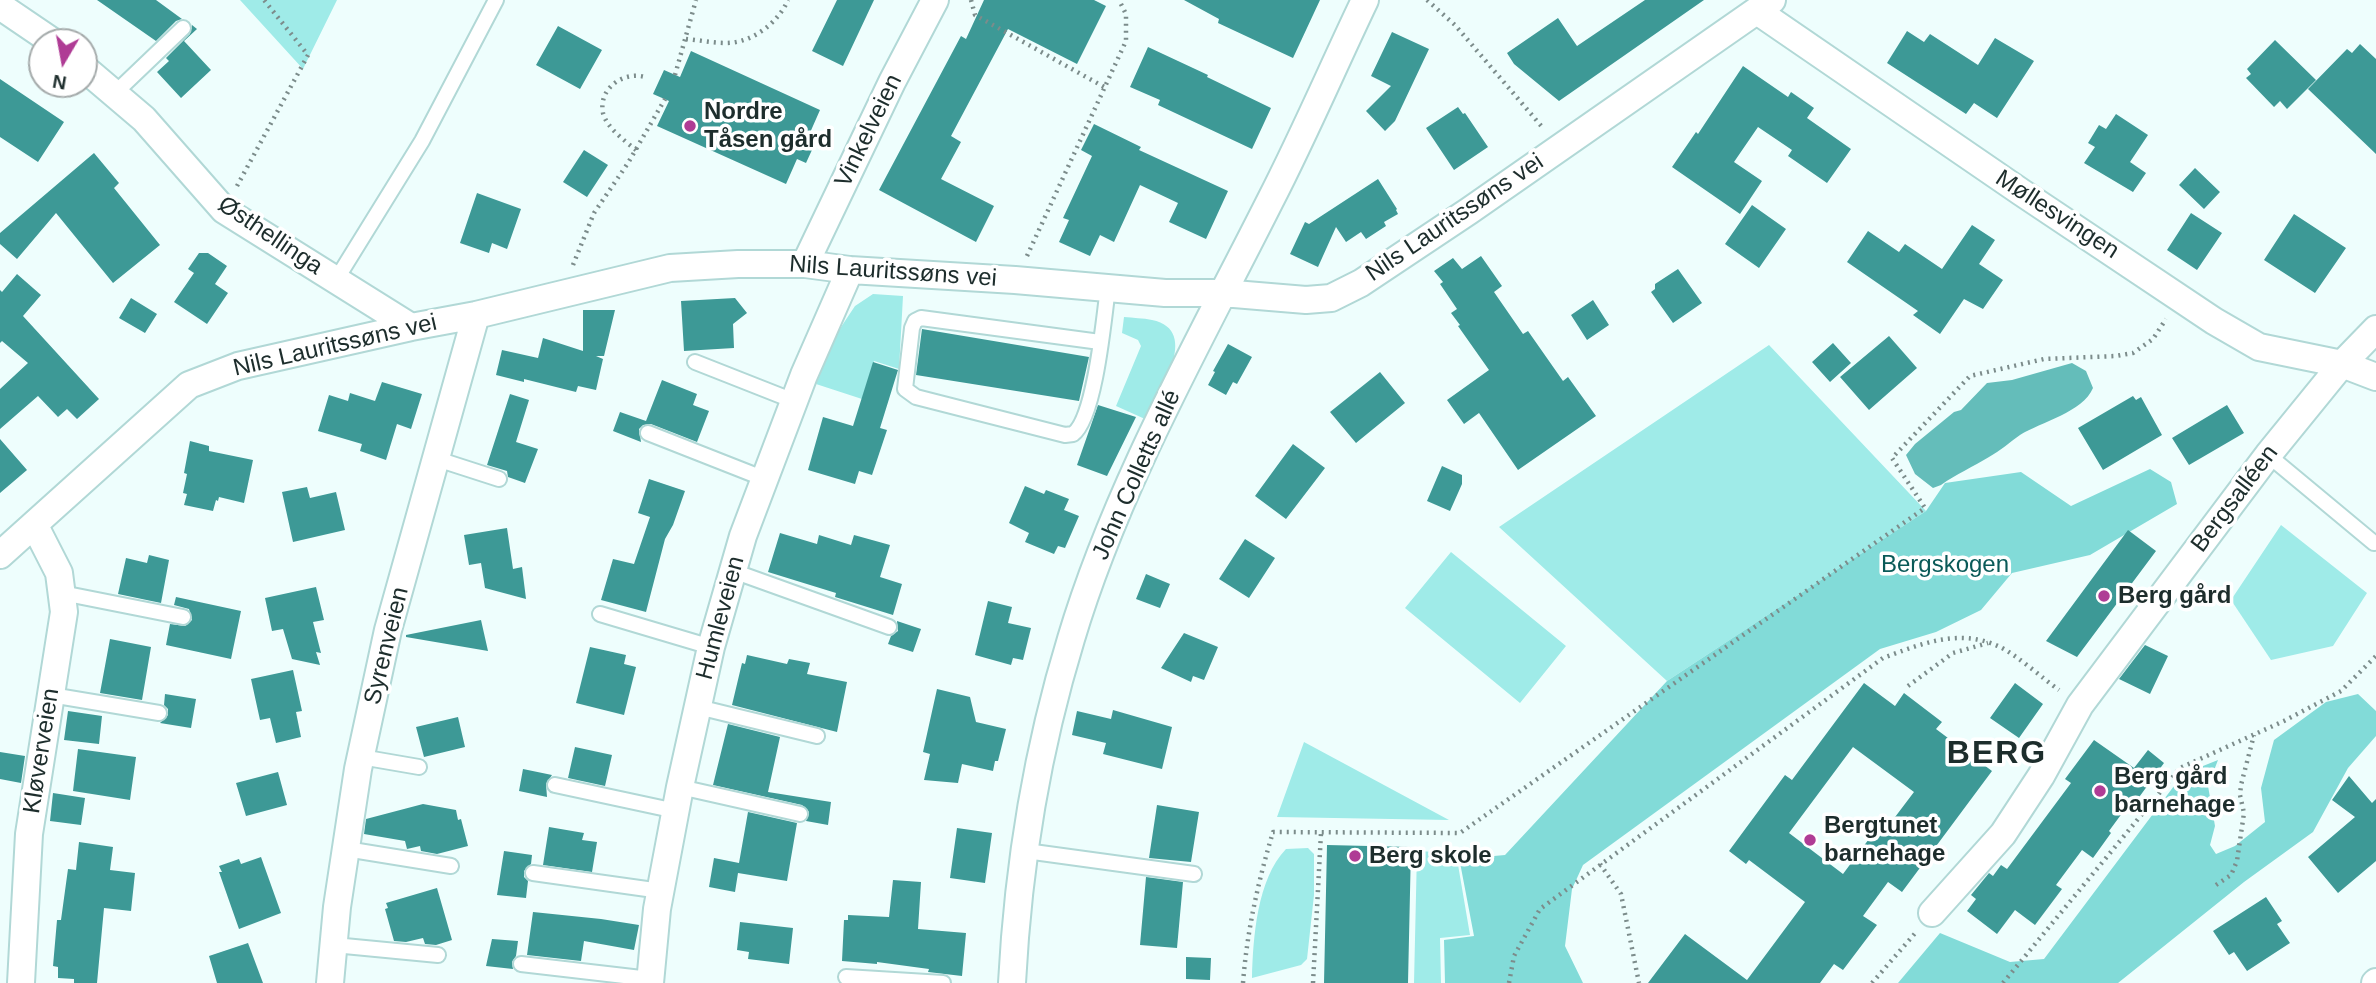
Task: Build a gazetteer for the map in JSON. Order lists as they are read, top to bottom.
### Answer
{
  "streets": {
    "street": [
      "Vinkelveien",
      "Møllesvingen",
      "Nils Lauritssøns vei",
      "Østhellinga",
      "John Colletts allé",
      "Bergsalléen",
      "Humleveien",
      "Syrenveien",
      "Kløverveien"
    ]
  },
  "crossings": [
    ["Vinkelveien", "Nils Lauritssøns vei"],
    ["Møllesvingen", "Nils Lauritssøns vei"],
    ["Møllesvingen", "Bergsalléen"],
    ["Nils Lauritssøns vei", "Østhellinga"],
    ["Nils Lauritssøns vei", "John Colletts allé"],
    ["Nils Lauritssøns vei", "Humleveien"],
    ["Nils Lauritssøns vei", "Syrenveien"],
    ["Nils Lauritssøns vei", "Kløverveien"]
  ],
  "districts": ["BERG"],
  "parks": ["Bergskogen"],
  "places": [
    "Nordre Tåsen gård",
    "Berg gård",
    "Berg gård barnehage",
    "Bergtunet barnehage",
    "Berg skole"
  ],
  "north": "bottom"
}
